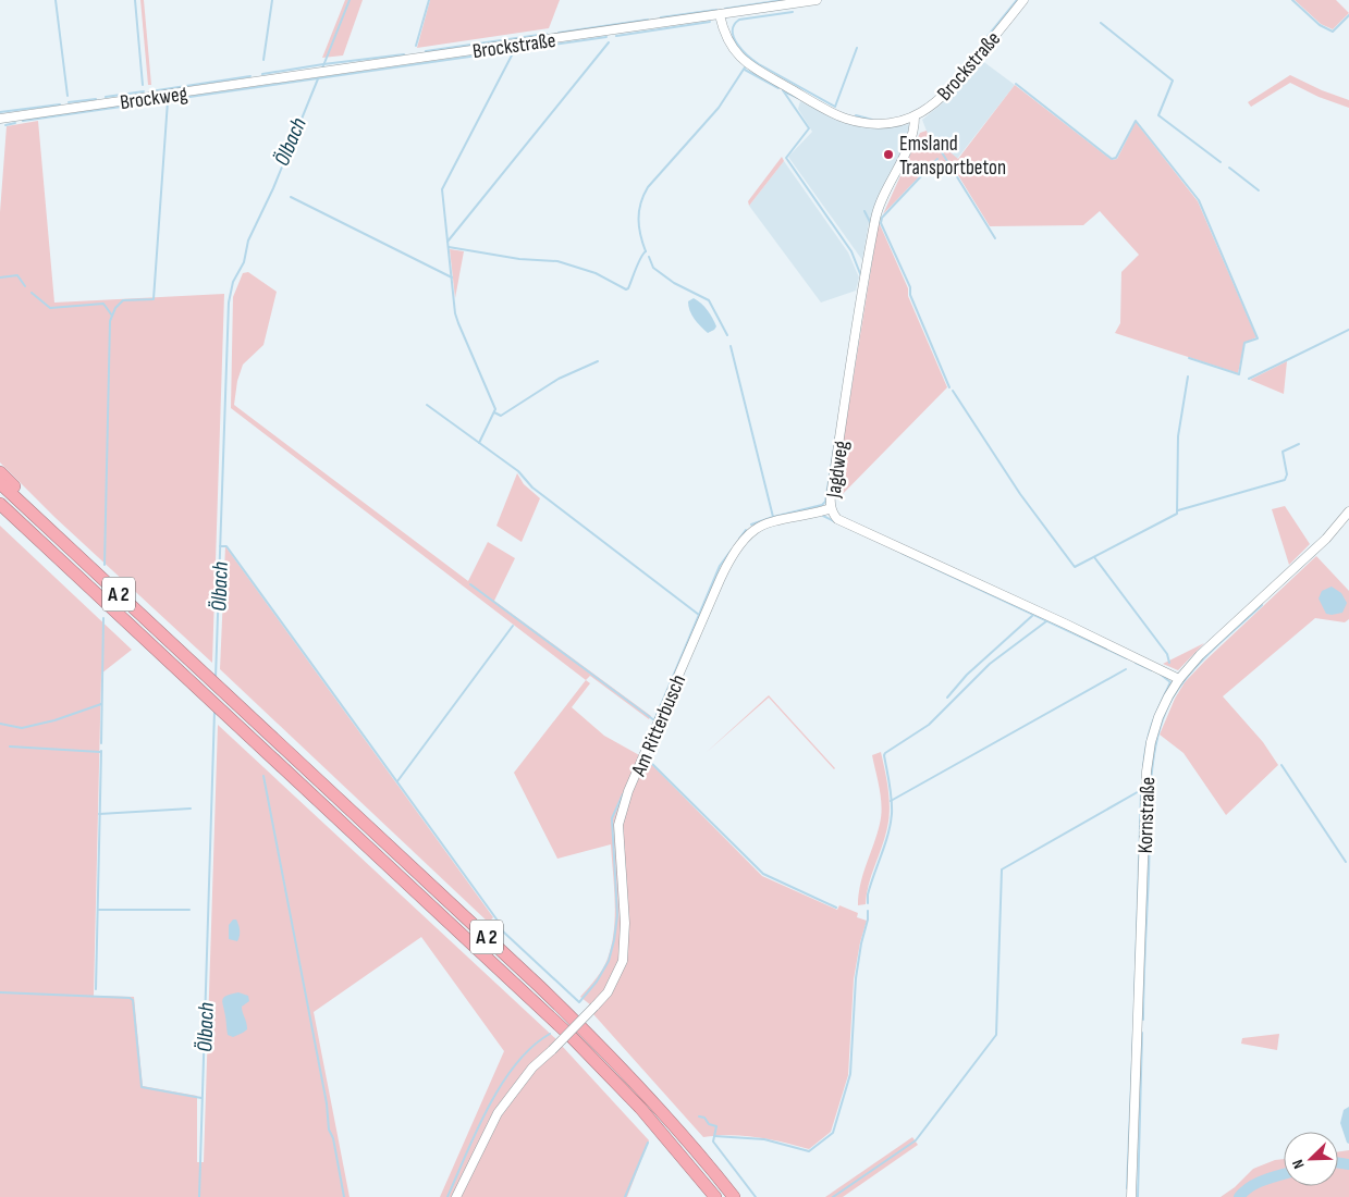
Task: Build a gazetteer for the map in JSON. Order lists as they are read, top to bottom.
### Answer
{
  "streets": {
    "highway": ["A 2"],
    "street": [
      "Brockstraße",
      "Brockweg",
      "Jagdweg",
      "Am Ritterbusch",
      "Kornstraße"
    ]
  },
  "crossings": [
    ["Brockstraße", "Brockweg"],
    ["Brockstraße", "Jagdweg"],
    ["Jagdweg", "Am Ritterbusch"],
    ["Jagdweg", "Kornstraße"]
  ],
  "water": ["Ölbach"],
  "places": ["Emsland Transportbeton"],
  "north": "bottom left"
}
